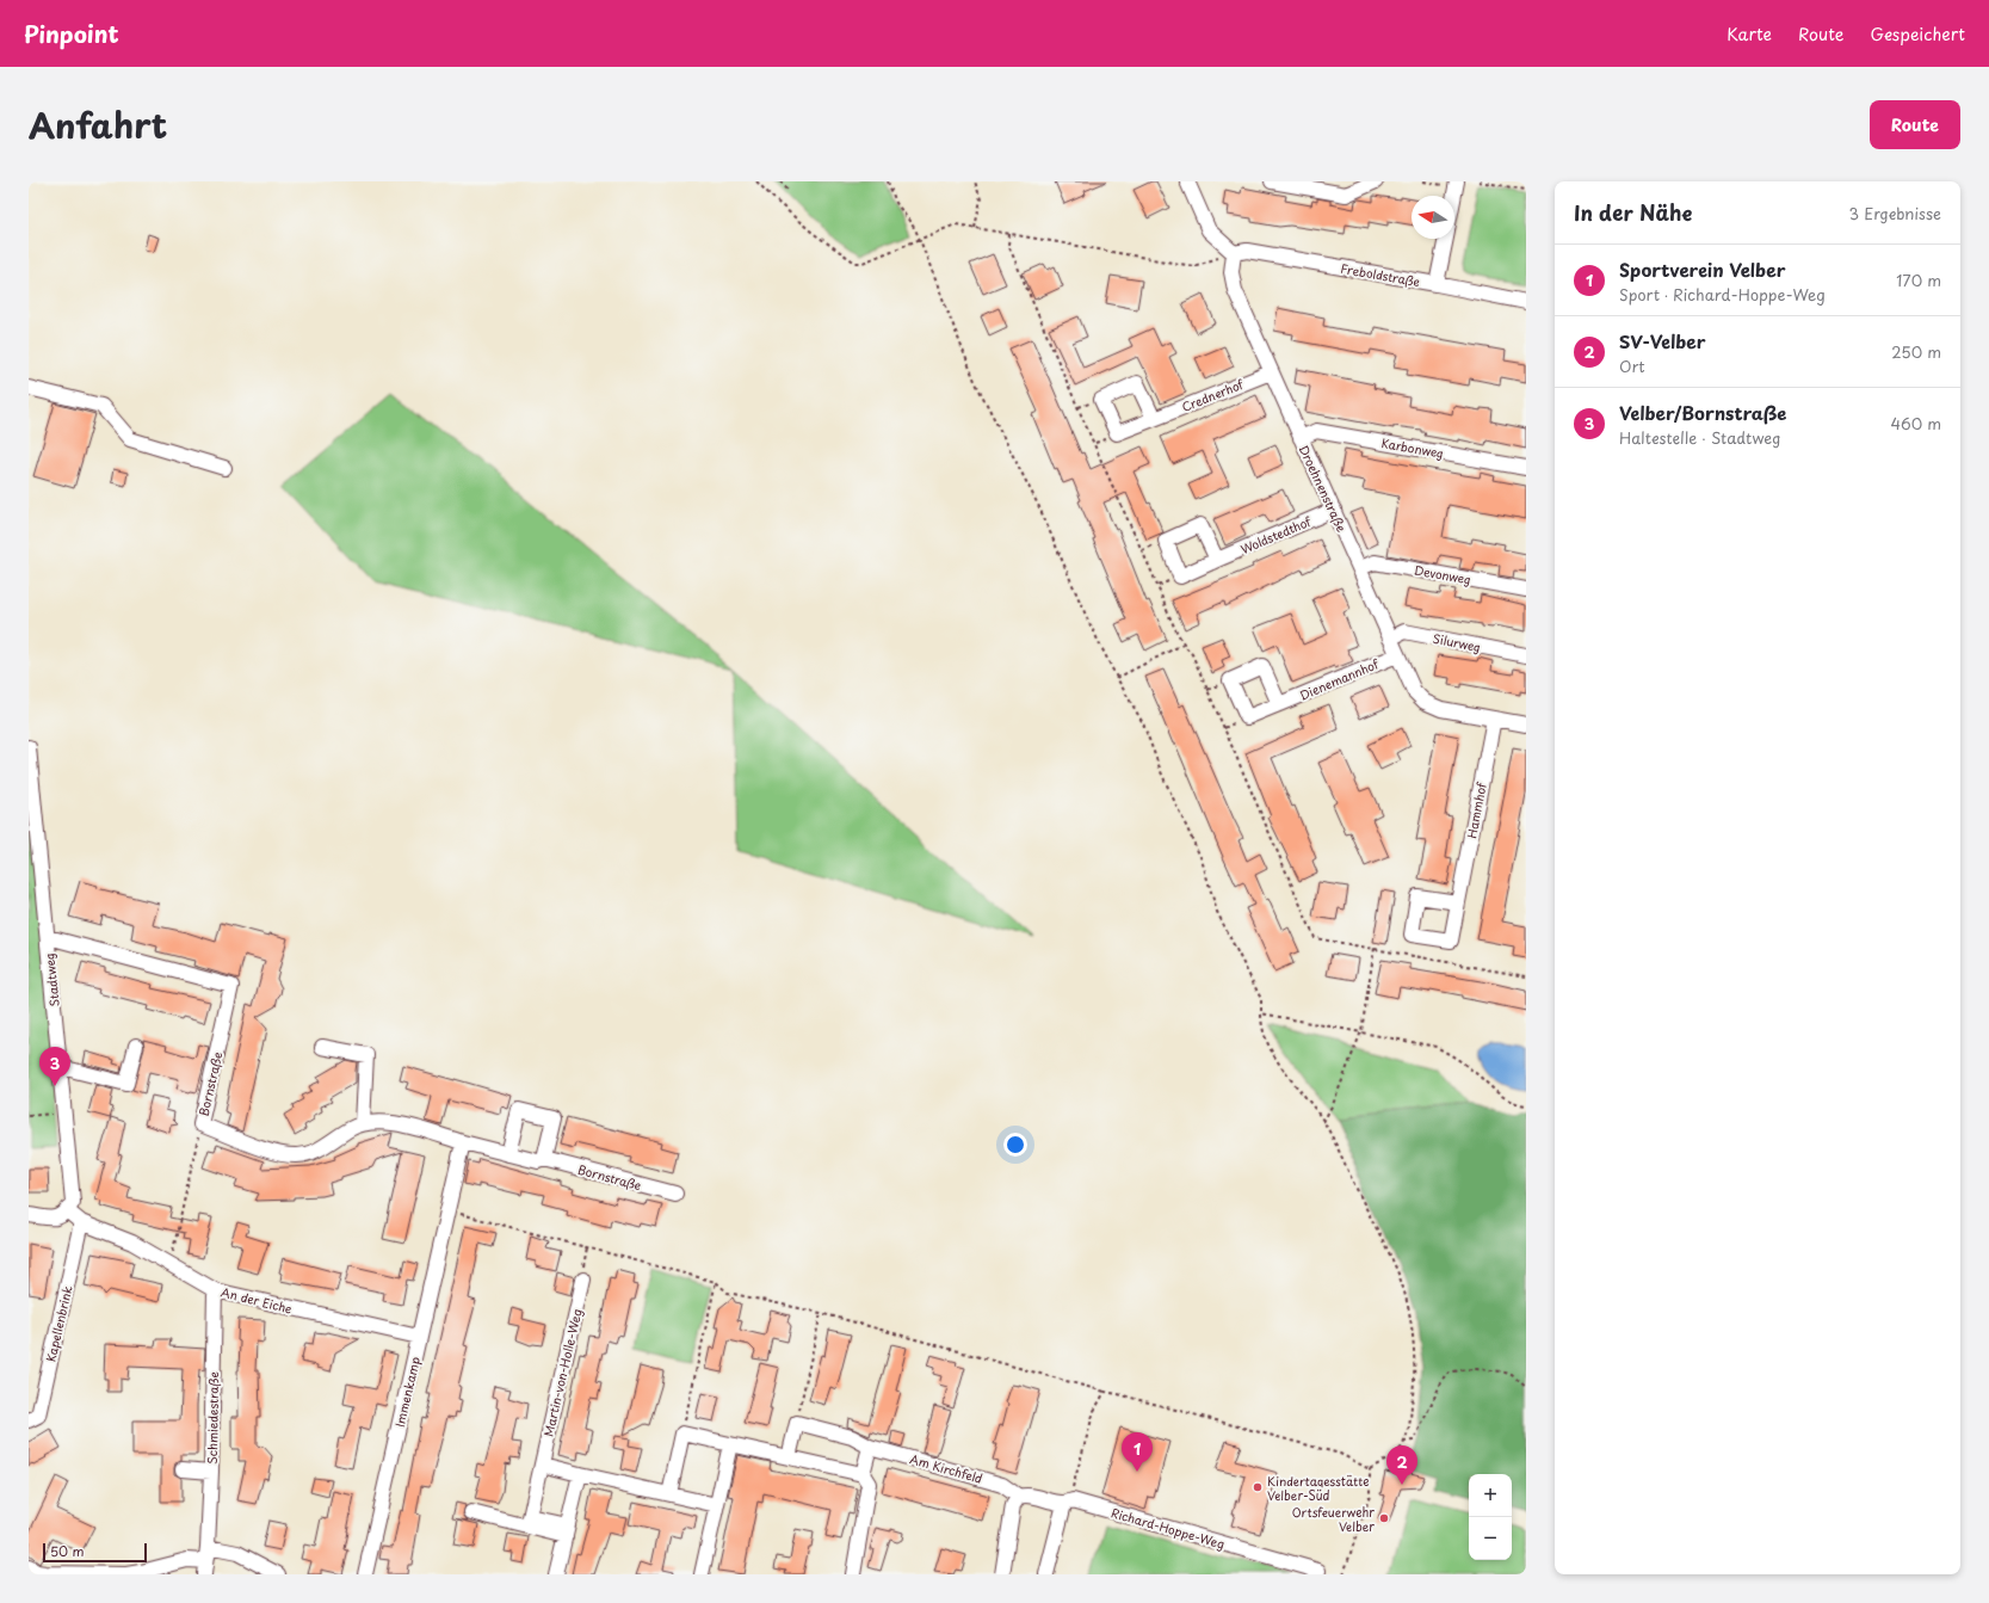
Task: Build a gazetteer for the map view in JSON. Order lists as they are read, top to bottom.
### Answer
{
  "streets": {
    "street": [
      "Freboldstraße",
      "Crednerhof",
      "Karbonweg",
      "Droehnenstraße",
      "Woldstedthof",
      "Devonweg",
      "Silurweg",
      "Dienemannhof",
      "Hammhof",
      "Stadtweg",
      "Bornstraße",
      "An der Eiche",
      "Kapellenbrink",
      "Martin-von-Holle-Weg",
      "Immenkamp",
      "Schmiedestraße",
      "Am Kirchfeld",
      "Richard-Hoppe-Weg"
    ]
  },
  "crossings": [
    ["Freboldstraße", "Droehnenstraße"],
    ["Crednerhof", "Droehnenstraße"],
    ["Karbonweg", "Droehnenstraße"],
    ["Droehnenstraße", "Woldstedthof"],
    ["Droehnenstraße", "Devonweg"],
    ["Droehnenstraße", "Silurweg"],
    ["Droehnenstraße", "Dienemannhof"],
    ["Droehnenstraße", "Hammhof"],
    ["Stadtweg", "Bornstraße"],
    ["Stadtweg", "An der Eiche"],
    ["An der Eiche", "Kapellenbrink"],
    ["An der Eiche", "Immenkamp"],
    ["An der Eiche", "Schmiedestraße"],
    ["Am Kirchfeld", "Richard-Hoppe-Weg"]
  ],
  "places": ["Kindertagesstätte Velber-Süd", "Ortsfeuerwehr Velber"],
  "scale_bar": "50 m",
  "north": "left",
  "page": {
    "header": "Pinpoint",
    "nav": ["Karte", "Route", "Gespeichert"],
    "title": "Anfahrt",
    "buttons": "Route",
    "heading": ["In der Nähe", "3 Ergebnisse"],
    "list": [
      {
        "mark": "1",
        "name": "Sportverein Velber",
        "note": "Sport · Richard-Hoppe-Weg",
        "value": "170 m"
      },
      {
        "mark": "2",
        "name": "SV-Velber",
        "note": "Ort",
        "value": "250 m"
      },
      {
        "mark": "3",
        "name": "Velber/Bornstraße",
        "note": "Haltestelle · Stadtweg",
        "value": "460 m"
      }
    ],
    "pins": ["3", "1", "2"],
    "map_buttons": ["+", "−"],
    "scale": "50 m"
  }
}
